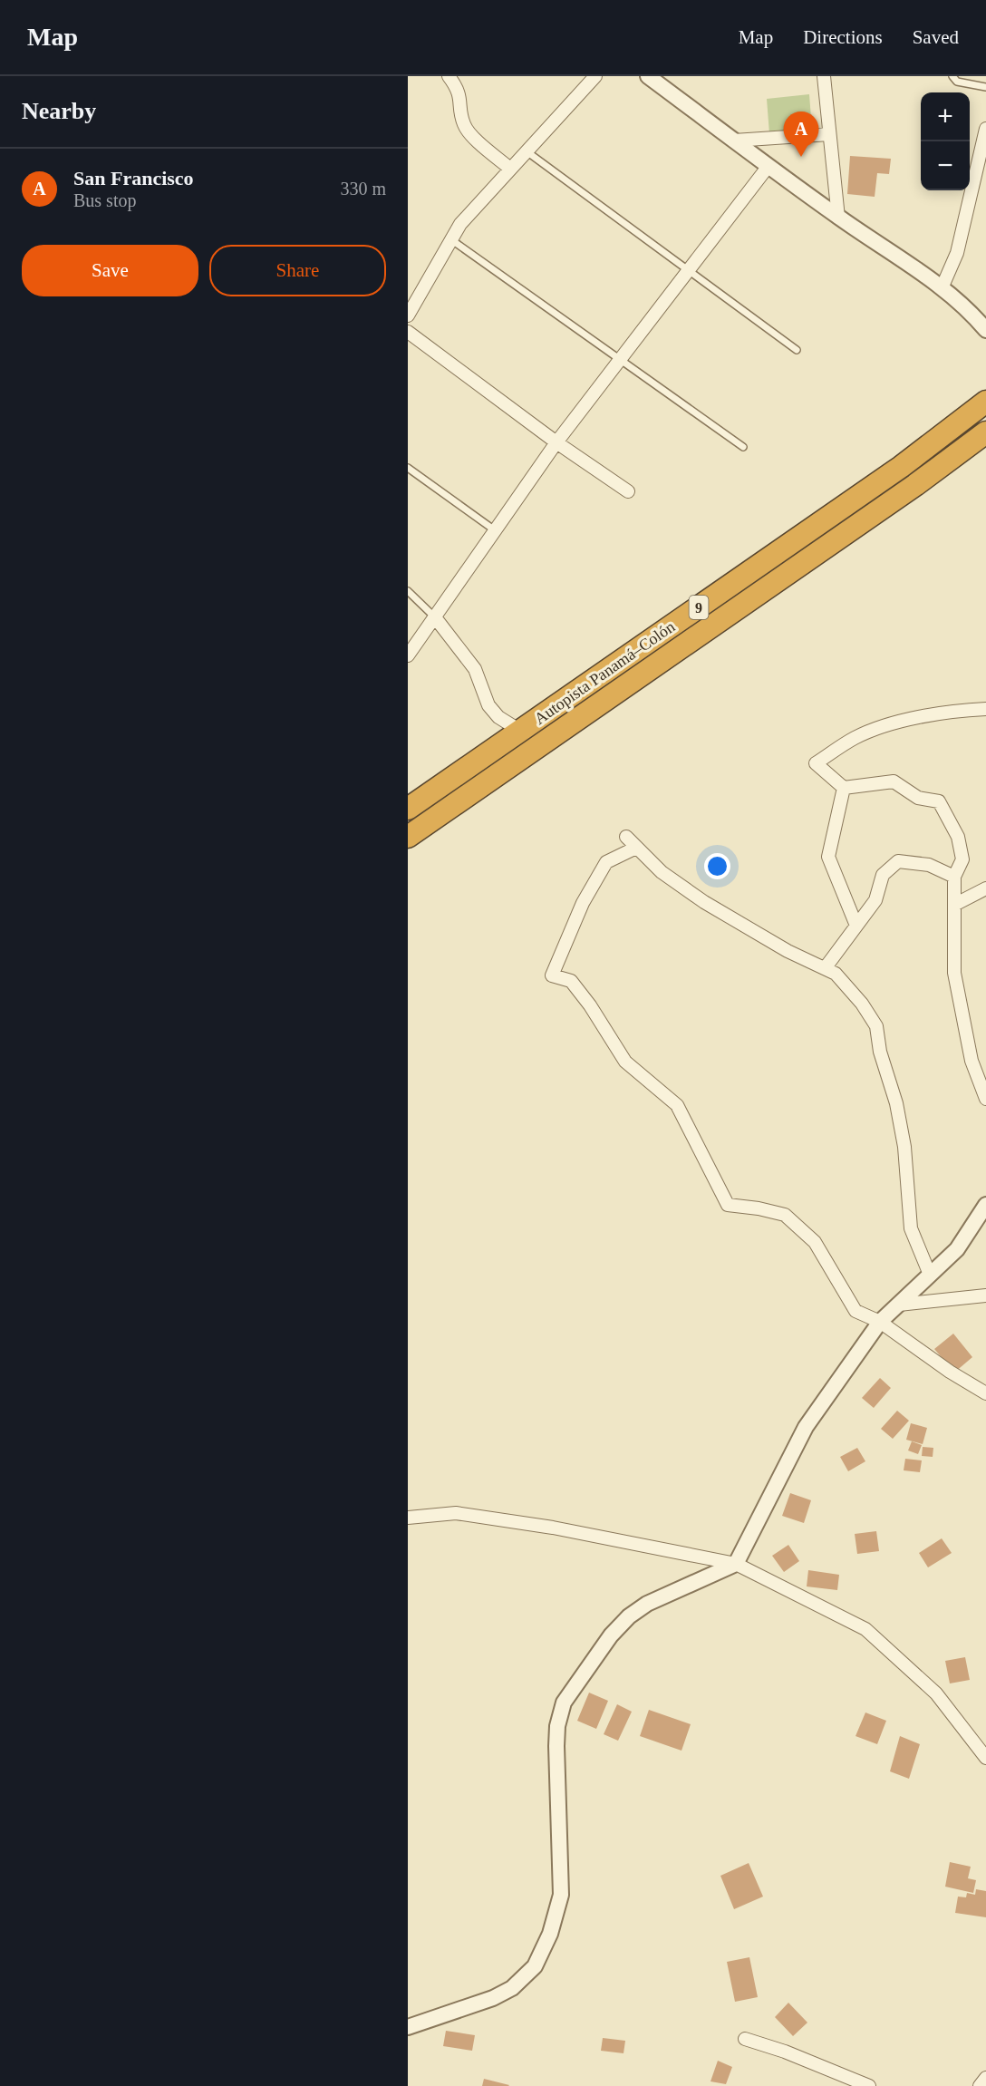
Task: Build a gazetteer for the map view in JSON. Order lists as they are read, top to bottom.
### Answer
{
  "streets": {
    "highway": ["9", "Autopista Panamá–Colón"]
  },
  "page": {
    "header": "Map",
    "nav": ["Map", "Directions", "Saved"],
    "heading": "Nearby",
    "map_buttons": ["+", "−"],
    "pins": "A",
    "list": [
      {
        "mark": "A",
        "name": "San Francisco",
        "note": "Bus stop",
        "value": "330 m"
      }
    ],
    "buttons": ["Save", "Share"]
  }
}
